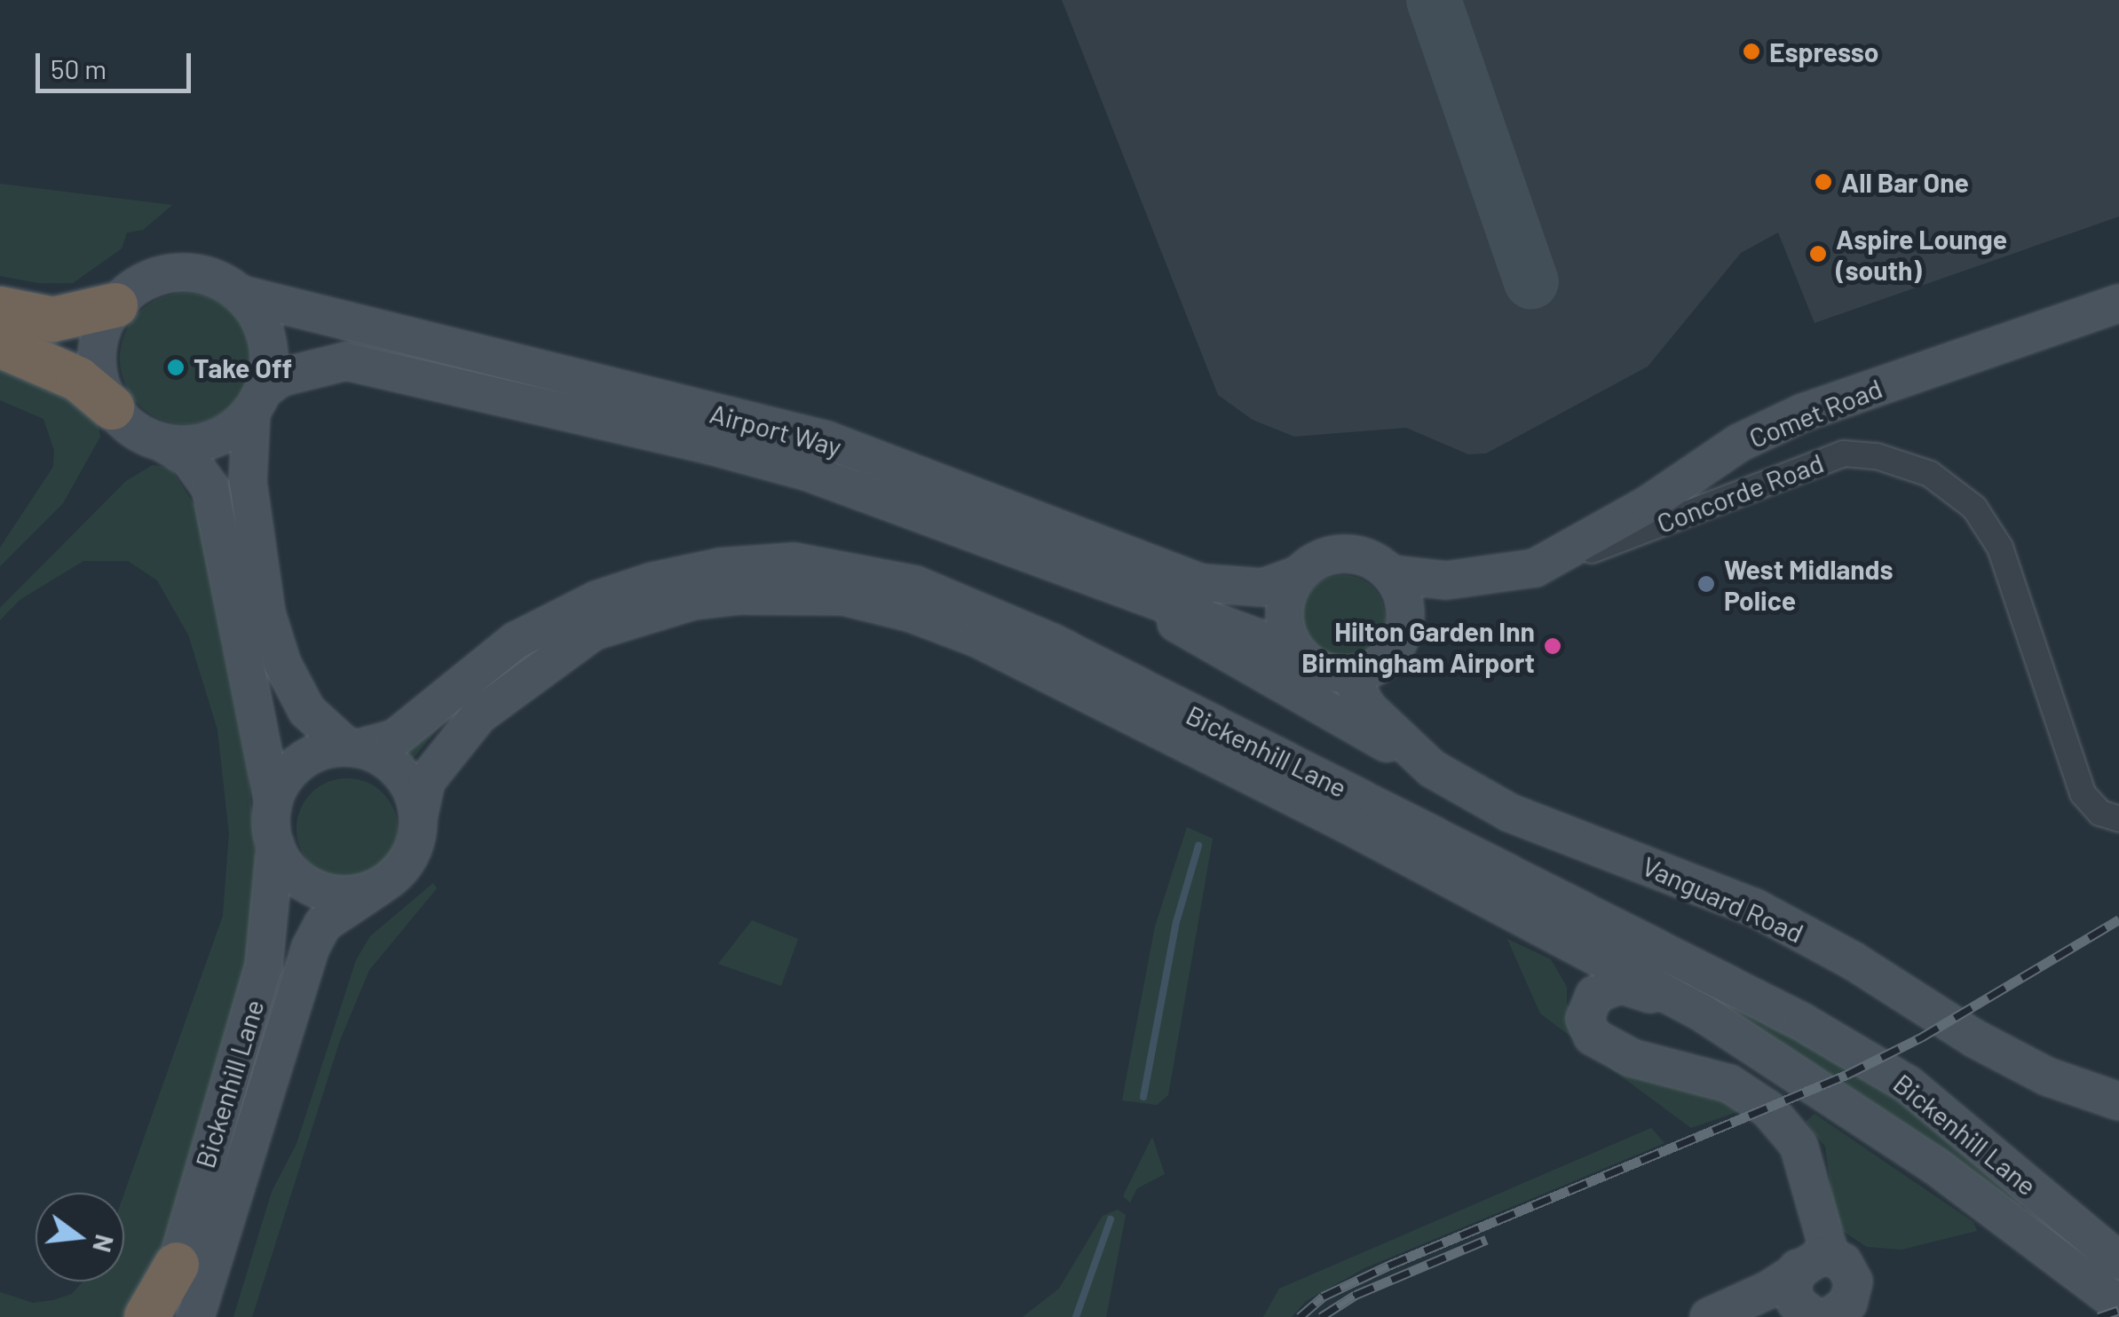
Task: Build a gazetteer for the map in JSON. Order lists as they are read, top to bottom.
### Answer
{
  "streets": {
    "street": [
      "Comet Road",
      "Airport Way",
      "Concorde Road",
      "Bickenhill Lane",
      "Vanguard Road"
    ]
  },
  "crossings": [
    ["Comet Road", "Concorde Road"],
    ["Airport Way", "Concorde Road"],
    ["Airport Way", "Vanguard Road"],
    ["Concorde Road", "Vanguard Road"]
  ],
  "places": [
    "Espresso",
    "All Bar One",
    "Aspire Lounge (south)",
    "Take Off",
    "West Midlands Police",
    "Hilton Garden Inn Birmingham Airport"
  ],
  "scale_bar": "50 m",
  "north": "right"
}
